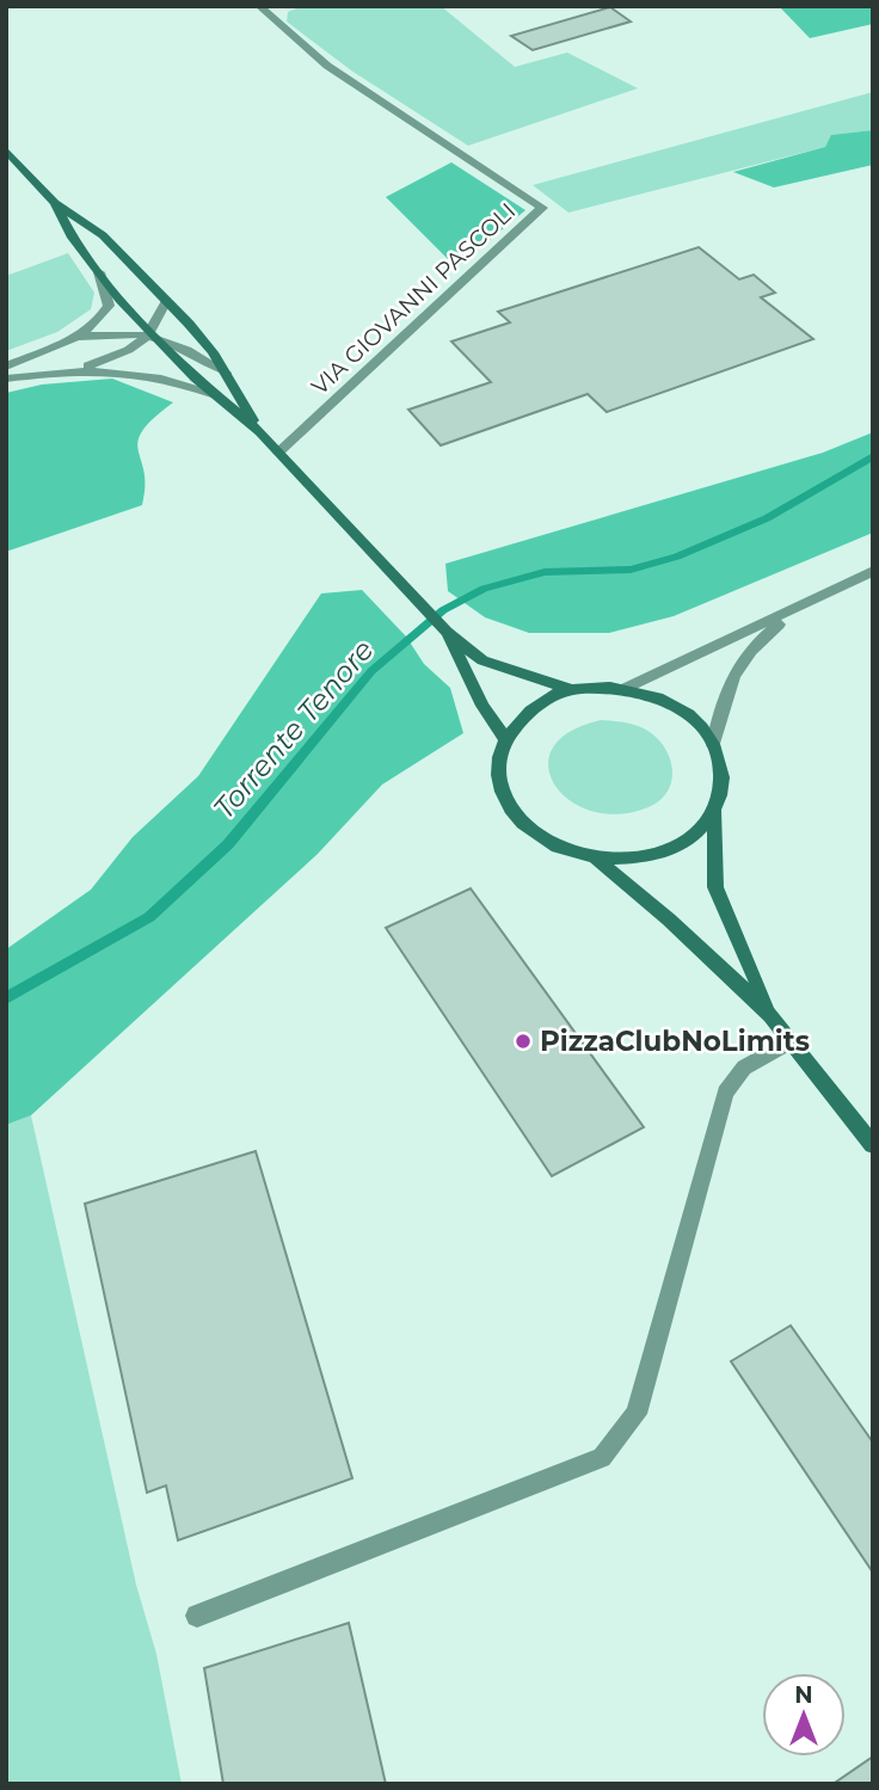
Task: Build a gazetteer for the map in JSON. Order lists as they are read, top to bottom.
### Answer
{
  "streets": {
    "street": ["VIA GIOVANNI PASCOLI"]
  },
  "water": ["Torrente Tenore"],
  "places": ["PizzaClubNoLimits"],
  "north": "top"
}
